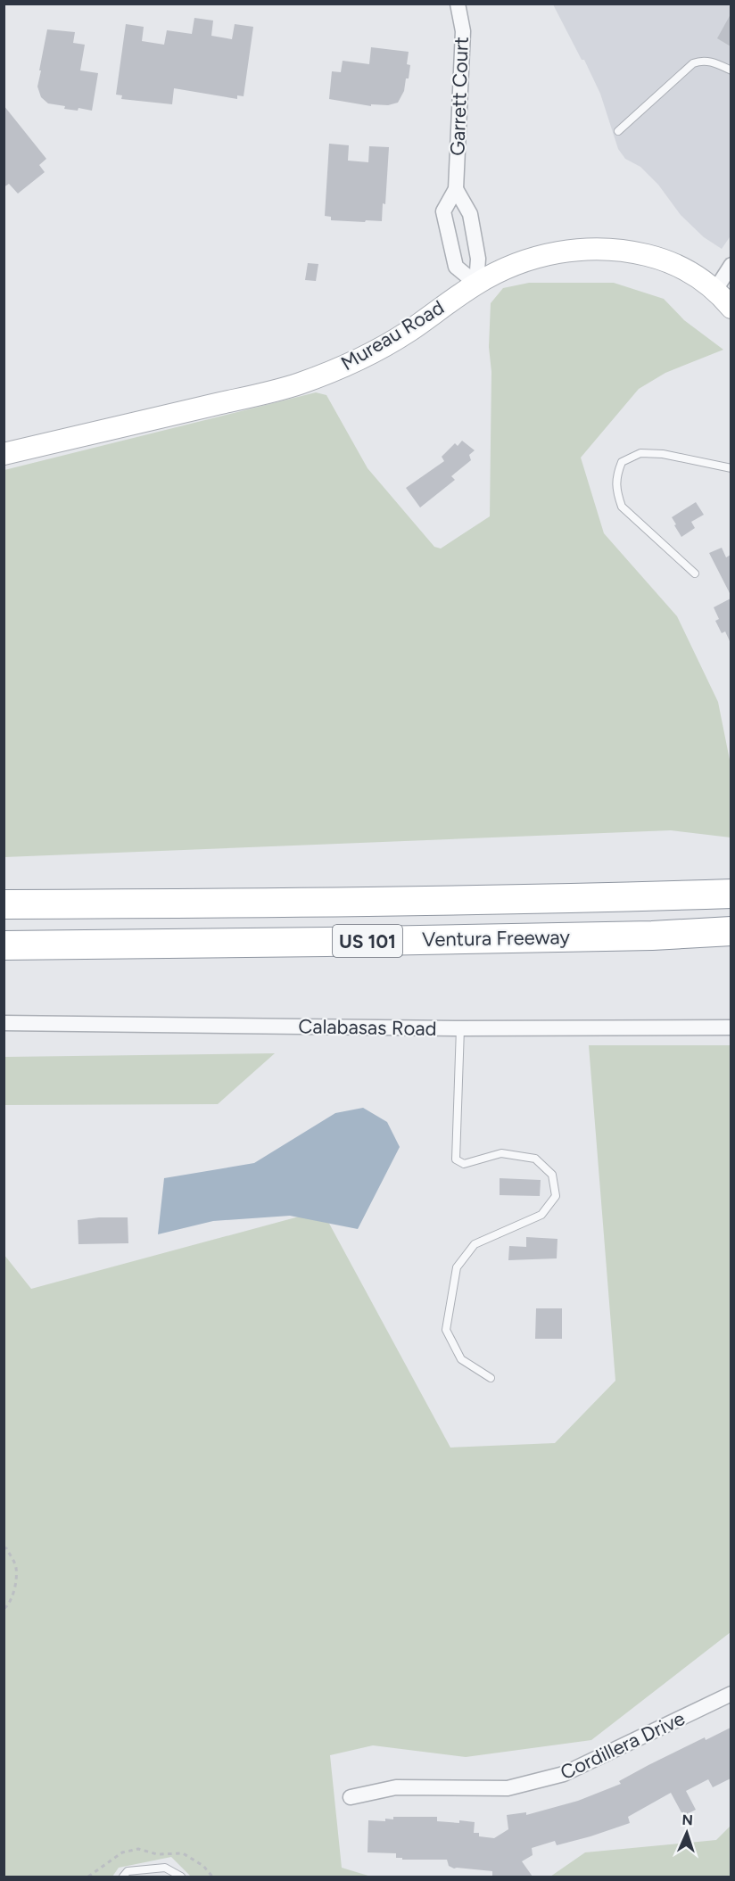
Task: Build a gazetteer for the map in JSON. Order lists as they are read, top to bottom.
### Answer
{
  "streets": {
    "highway": ["Ventura Freeway", "US 101"],
    "main road": ["Mureau Road"],
    "street": ["Garrett Court", "Calabasas Road", "Cordillera Drive"]
  },
  "crossings": [
    ["Garrett Court", "Mureau Road"]
  ],
  "north": "top"
}
